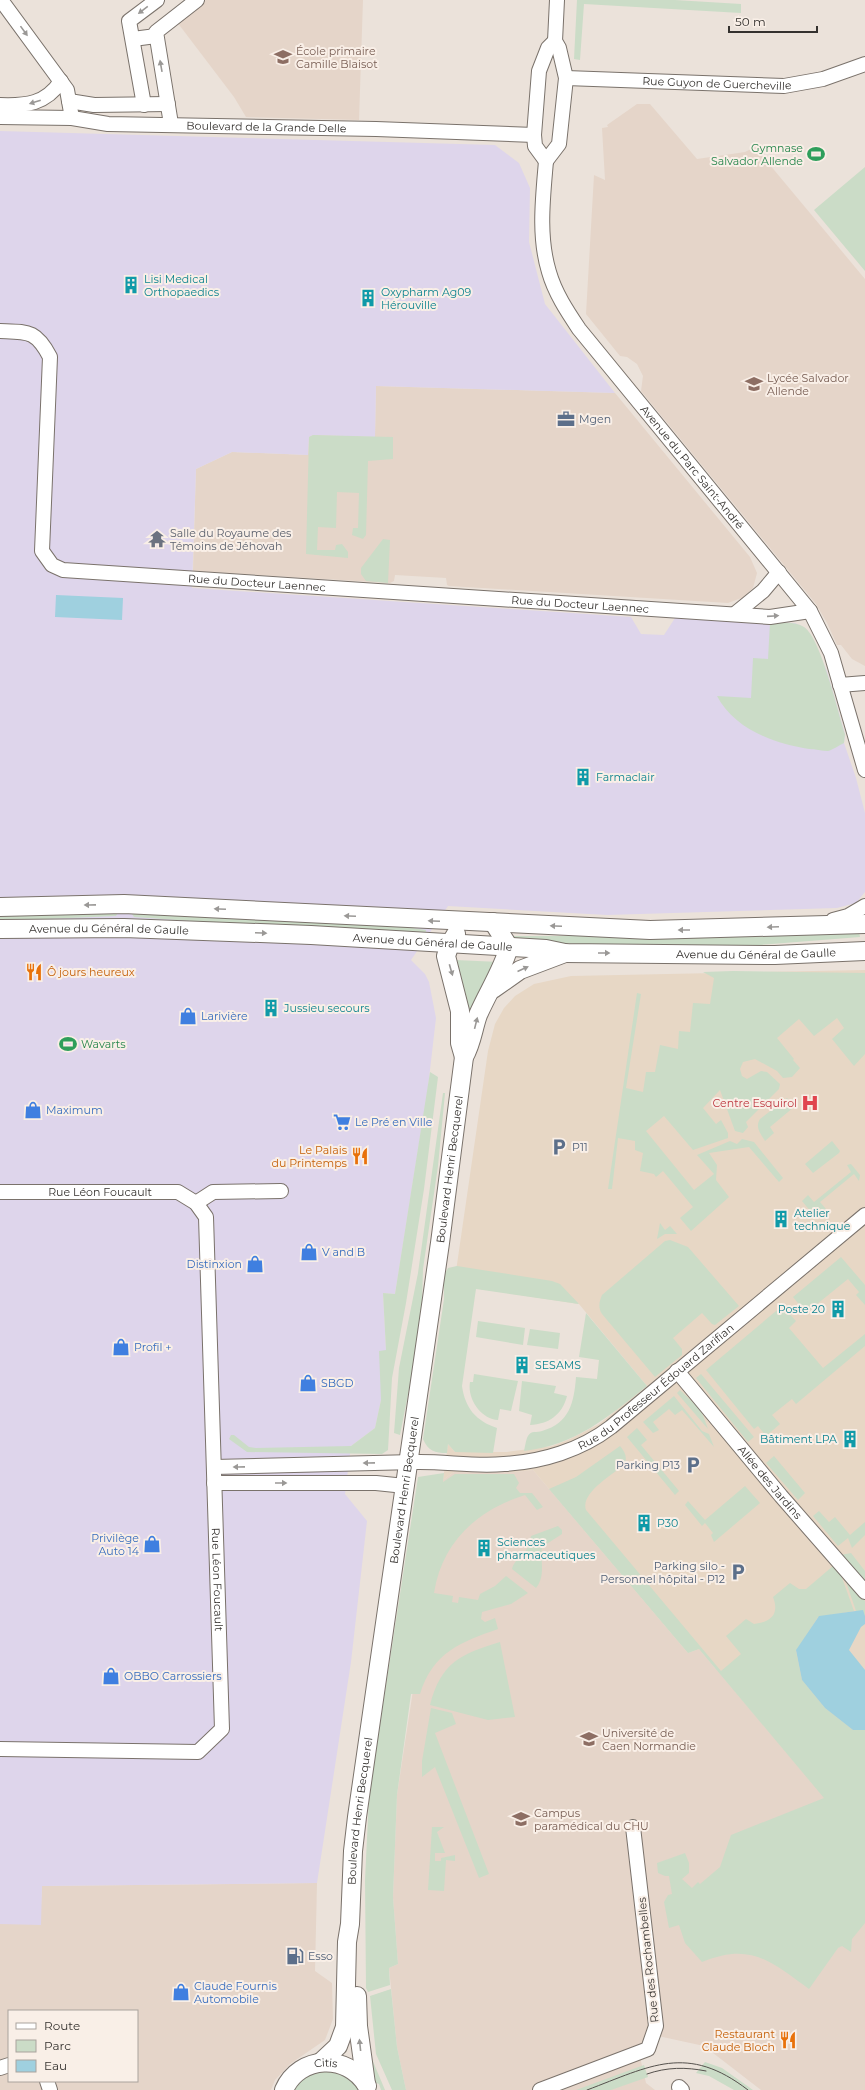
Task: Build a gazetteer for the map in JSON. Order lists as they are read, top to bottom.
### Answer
{
  "streets": {
    "main road": ["Avenue du Général de Gaulle", "Boulevard Henri Becquerel", "Citis"],
    "street": [
      "Rue Guyon de Guercheville",
      "Boulevard de la Grande Delle",
      "Avenue du Parc Saint-André",
      "Rue du Docteur Laennec",
      "Rue Léon Foucault",
      "Rue du Professeur Édouard Zarifian",
      "Allée des Jardins",
      "Rue des Rochambelles"
    ]
  },
  "crossings": [
    ["Avenue du Parc Saint-André", "Rue du Docteur Laennec"],
    ["Boulevard Henri Becquerel", "Rue du Professeur Édouard Zarifian"],
    ["Boulevard Henri Becquerel", "Citis"],
    ["Rue Léon Foucault", "Rue du Professeur Édouard Zarifian"],
    ["Rue du Professeur Édouard Zarifian", "Allée des Jardins"]
  ],
  "places": {
    "school or university": [
      "École primaire Camille Blaisot",
      "Lycée Salvador Allende",
      "Université de Caen Normandie",
      "Campus paramédical du CHU"
    ],
    "sports": ["Gymnase Salvador Allende", "Wavarts"],
    "building": [
      "Lisi Medical Orthopaedics",
      "Oxypharm Ag09 Hérouville",
      "Farmaclair",
      "Jussieu secours",
      "Atelier technique",
      "Poste 20",
      "SESAMS",
      "Bâtiment LPA",
      "P30",
      "Sciences pharmaceutiques"
    ],
    "office": ["Mgen"],
    "temple": ["Salle du Royaume des Témoins de Jéhovah"],
    "restaurant": ["Ô jours heureux", "Le Palais du Printemps", "Restaurant Claude Bloch"],
    "shop": [
      "Larivière",
      "Maximum",
      "V and B",
      "Distinxion",
      "Profil +",
      "SBGD",
      "Privilège Auto 14",
      "OBBO Carrossiers",
      "Claude Fournis Automobile"
    ],
    "hospital": ["Centre Esquirol"],
    "supermarket": ["Le Pré en Ville"],
    "parking": ["P11", "Parking P13", "Parking silo - Personnel hôpital - P12"],
    "fuel station": ["Esso"]
  },
  "legend": ["Route", "Parc", "Eau"],
  "scale_bar": "50 m"
}
